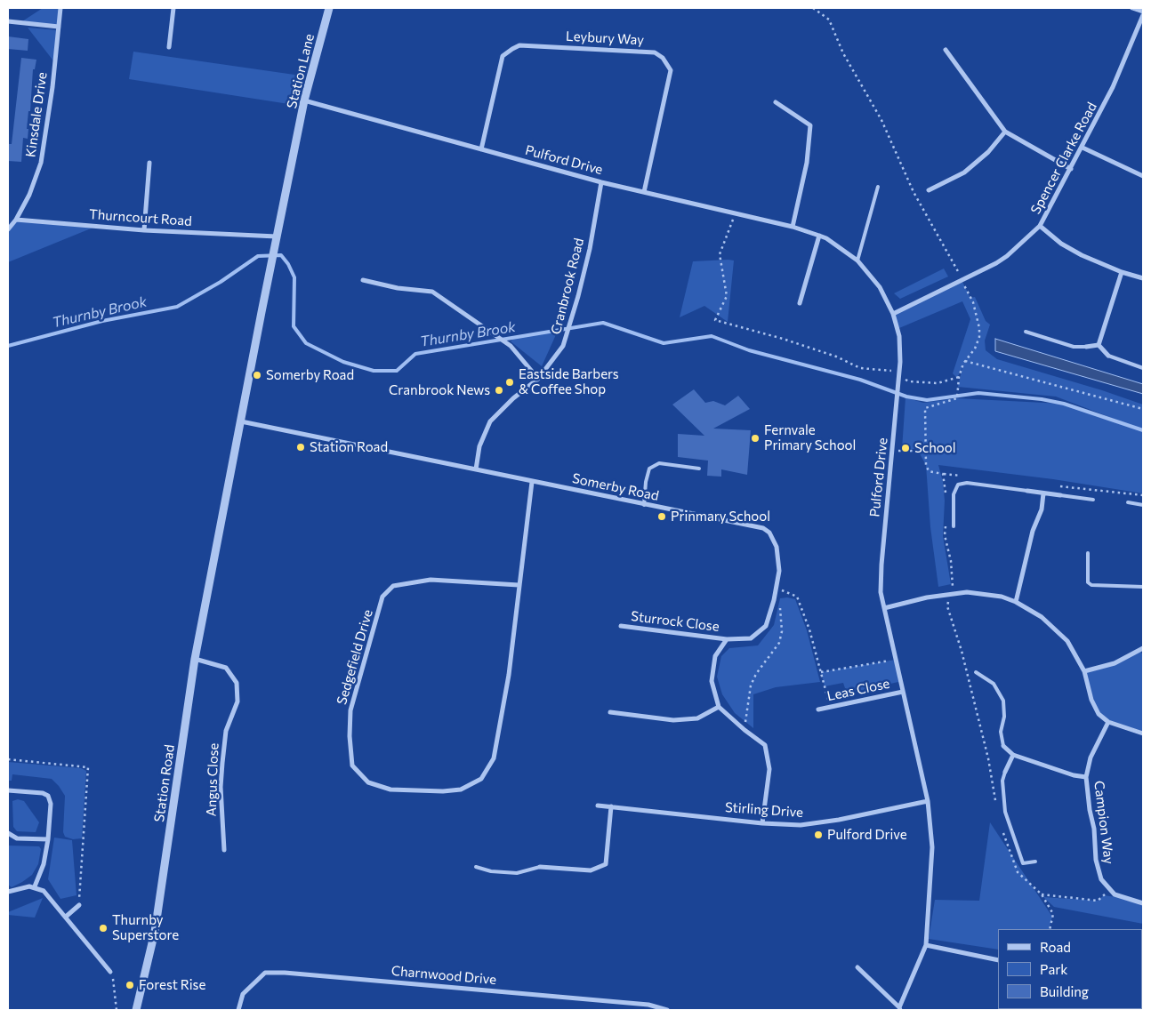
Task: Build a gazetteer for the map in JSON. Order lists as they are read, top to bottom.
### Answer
{
  "streets": {
    "street": [
      "Leybury Way",
      "Station Lane",
      "Kinsdale Drive",
      "Spencer Clarke Road",
      "Pulford Drive",
      "Thurncourt Road",
      "Cranbrook Road",
      "Somerby Road",
      "Sturrock Close",
      "Sedgefield Drive",
      "Leas Close",
      "Angus Close",
      "Station Road",
      "Stirling Drive",
      "Campion Way",
      "Charnwood Drive"
    ]
  },
  "crossings": [
    ["Leybury Way", "Pulford Drive"],
    ["Station Lane", "Pulford Drive"],
    ["Station Lane", "Station Road"],
    ["Kinsdale Drive", "Thurncourt Road"],
    ["Spencer Clarke Road", "Pulford Drive"],
    ["Pulford Drive", "Cranbrook Road"],
    ["Pulford Drive", "Leas Close"],
    ["Pulford Drive", "Stirling Drive"],
    ["Thurncourt Road", "Station Road"],
    ["Cranbrook Road", "Somerby Road"],
    ["Somerby Road", "Sturrock Close"],
    ["Somerby Road", "Sedgefield Drive"],
    ["Somerby Road", "Station Road"],
    ["Angus Close", "Station Road"]
  ],
  "water": ["Thurnby Brook"],
  "places": [
    "Somerby Road",
    "Eastside Barbers & Coffee Shop",
    "Cranbrook News",
    "Fernvale Primary School",
    "Station Road",
    "School",
    "Prinmary School",
    "Pulford Drive",
    "Thurnby Superstore",
    "Forest Rise"
  ],
  "legend": ["Road", "Park", "Building"]
}
